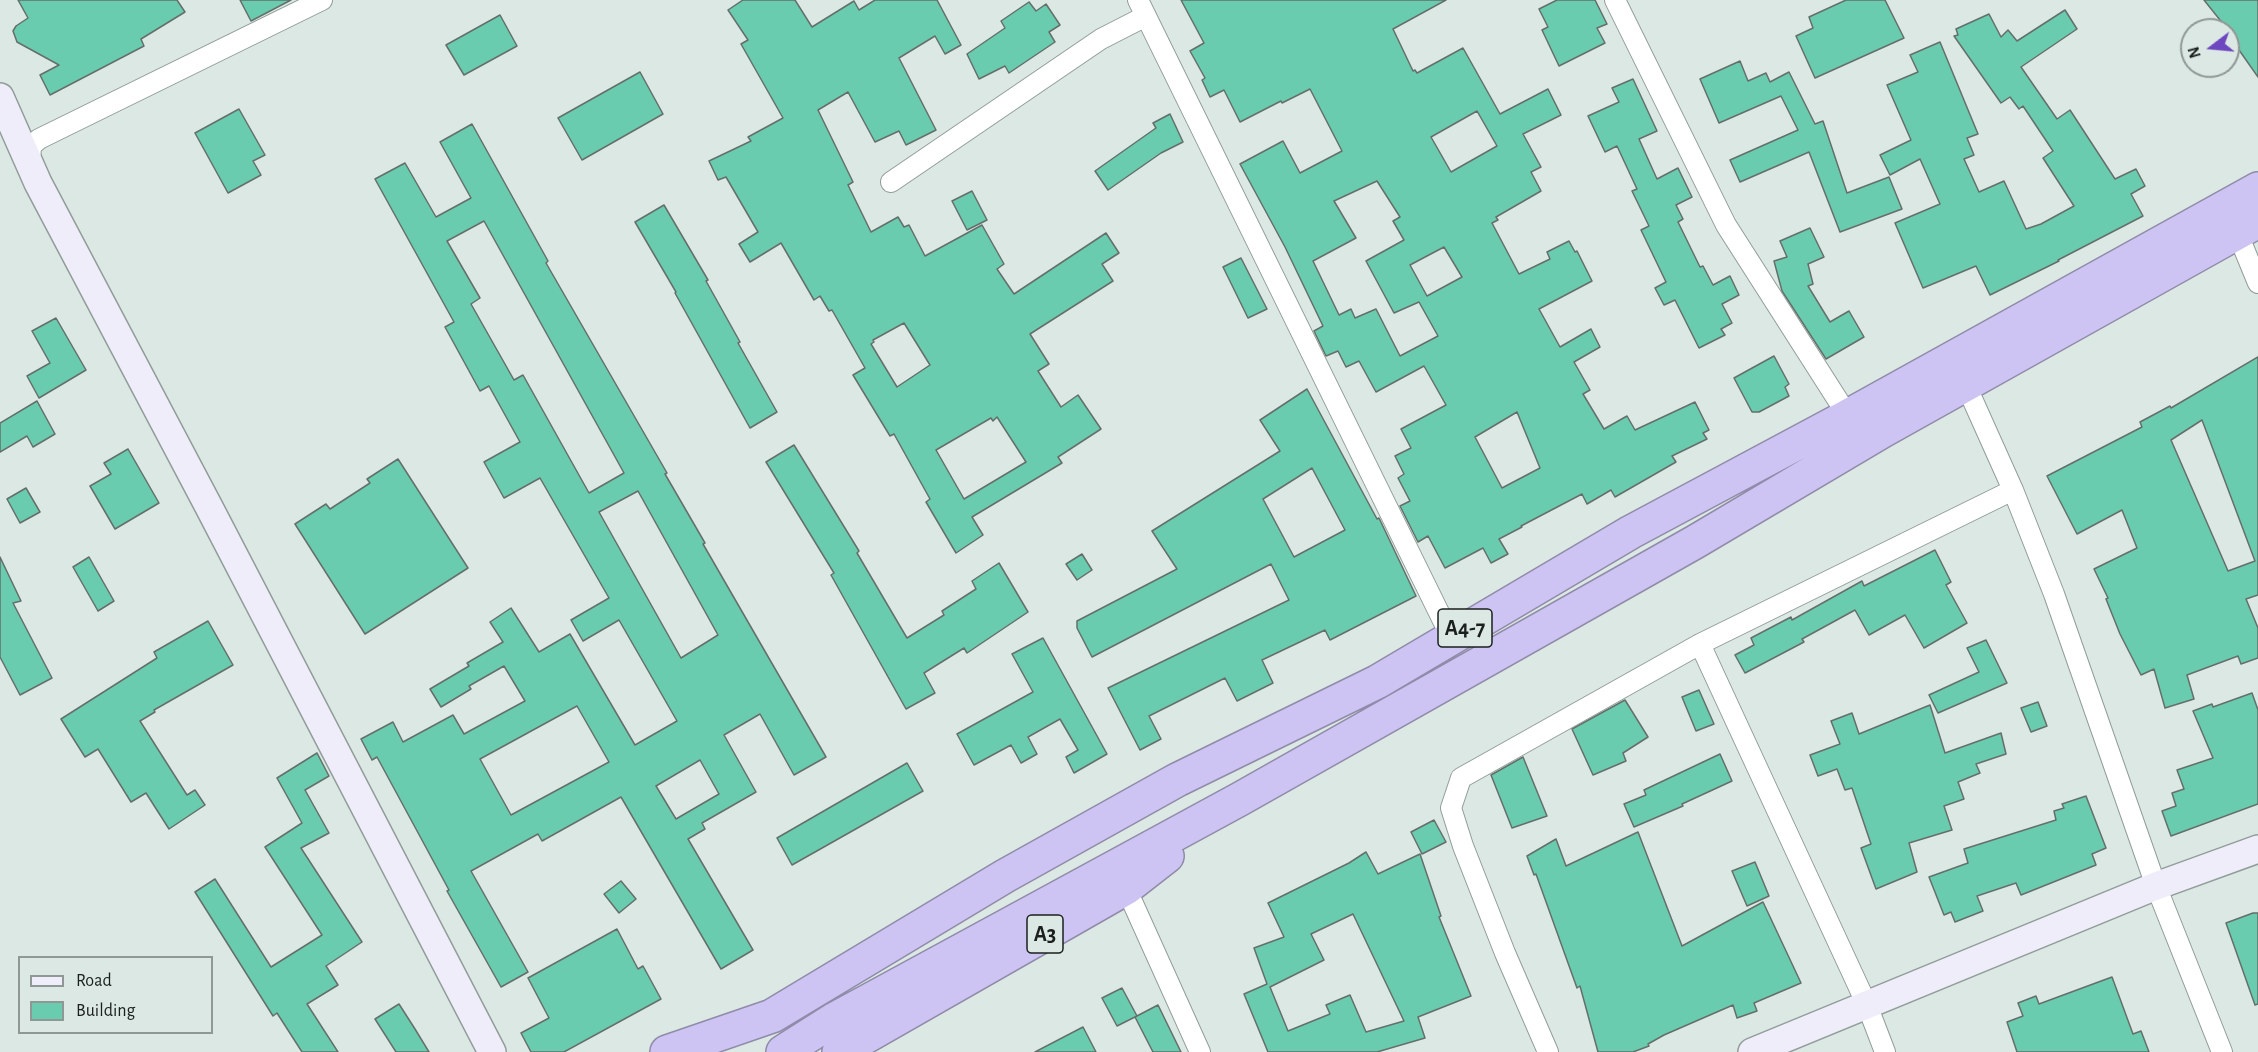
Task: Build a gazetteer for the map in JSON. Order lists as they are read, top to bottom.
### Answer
{
  "streets": {
    "highway": ["A4-7", "A3"]
  },
  "crossings": [
    ["A4-7", "A3"]
  ],
  "legend": ["Road", "Building"],
  "north": "left"
}
